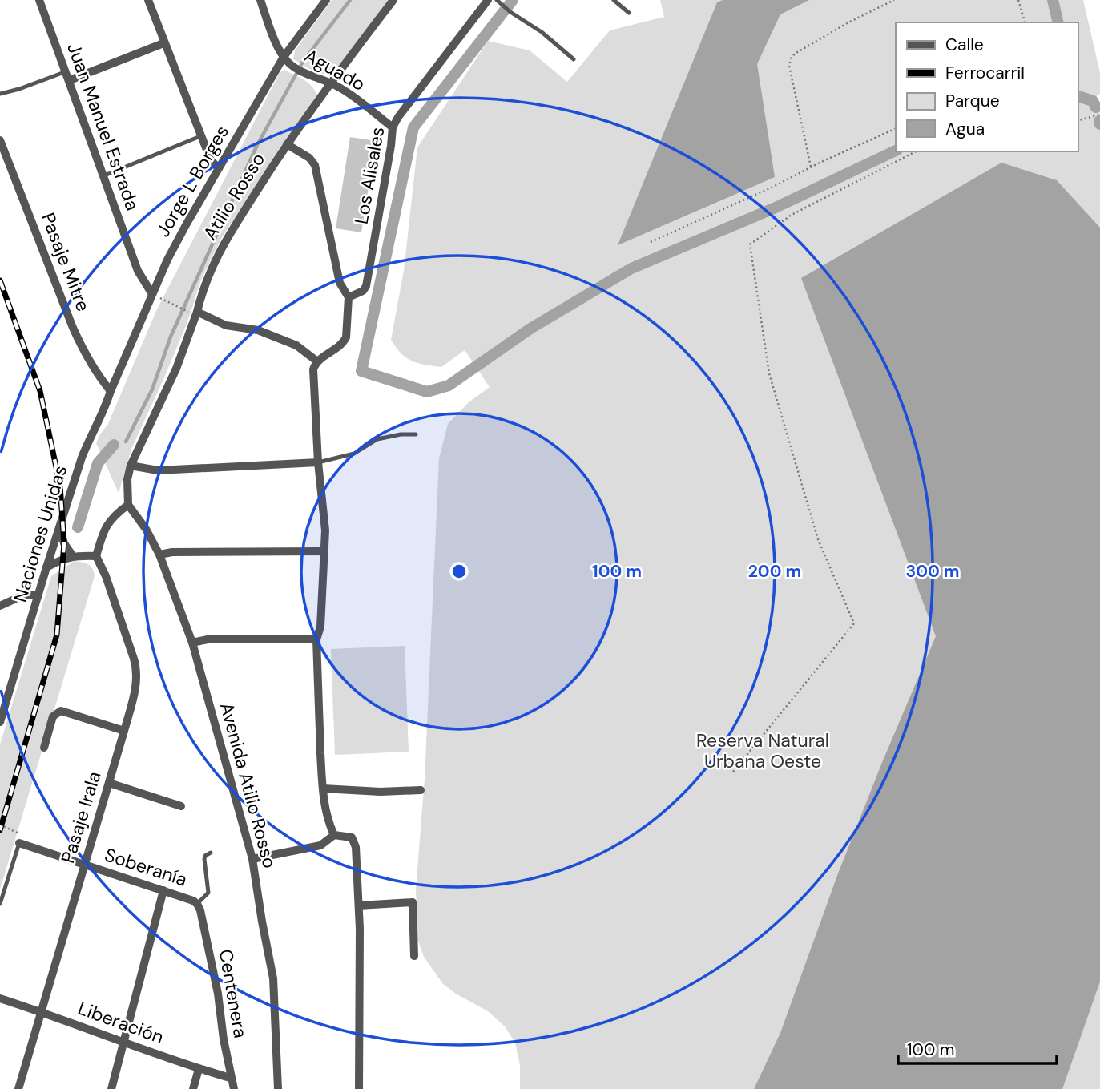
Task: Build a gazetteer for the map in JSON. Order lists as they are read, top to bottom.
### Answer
{
  "streets": {
    "street": [
      "Aguado",
      "Juan Manuel Estrada",
      "Los Alisales",
      "Jorge L Borges",
      "Atilio Rosso",
      "Pasaje Mitre",
      "Naciones Unidas",
      "Avenida Atilio Rosso",
      "Pasaje Irala",
      "Soberanía",
      "Centenera",
      "Liberación"
    ]
  },
  "crossings": [
    ["Aguado", "Los Alisales"],
    ["Aguado", "Jorge L Borges"],
    ["Aguado", "Atilio Rosso"],
    ["Juan Manuel Estrada", "Jorge L Borges"],
    ["Jorge L Borges", "Pasaje Mitre"],
    ["Jorge L Borges", "Naciones Unidas"],
    ["Atilio Rosso", "Avenida Atilio Rosso"],
    ["Pasaje Mitre", "Naciones Unidas"],
    ["Pasaje Irala", "Soberanía"],
    ["Pasaje Irala", "Liberación"],
    ["Soberanía", "Centenera"],
    ["Centenera", "Liberación"]
  ],
  "parks": ["Reserva Natural Urbana Oeste"],
  "legend": [
    "Calle",
    "Ferrocarril",
    "Parque",
    "Agua"
  ],
  "scale_bar": "100 m",
  "rings": ["100 m", "200 m", "300 m"]
}
